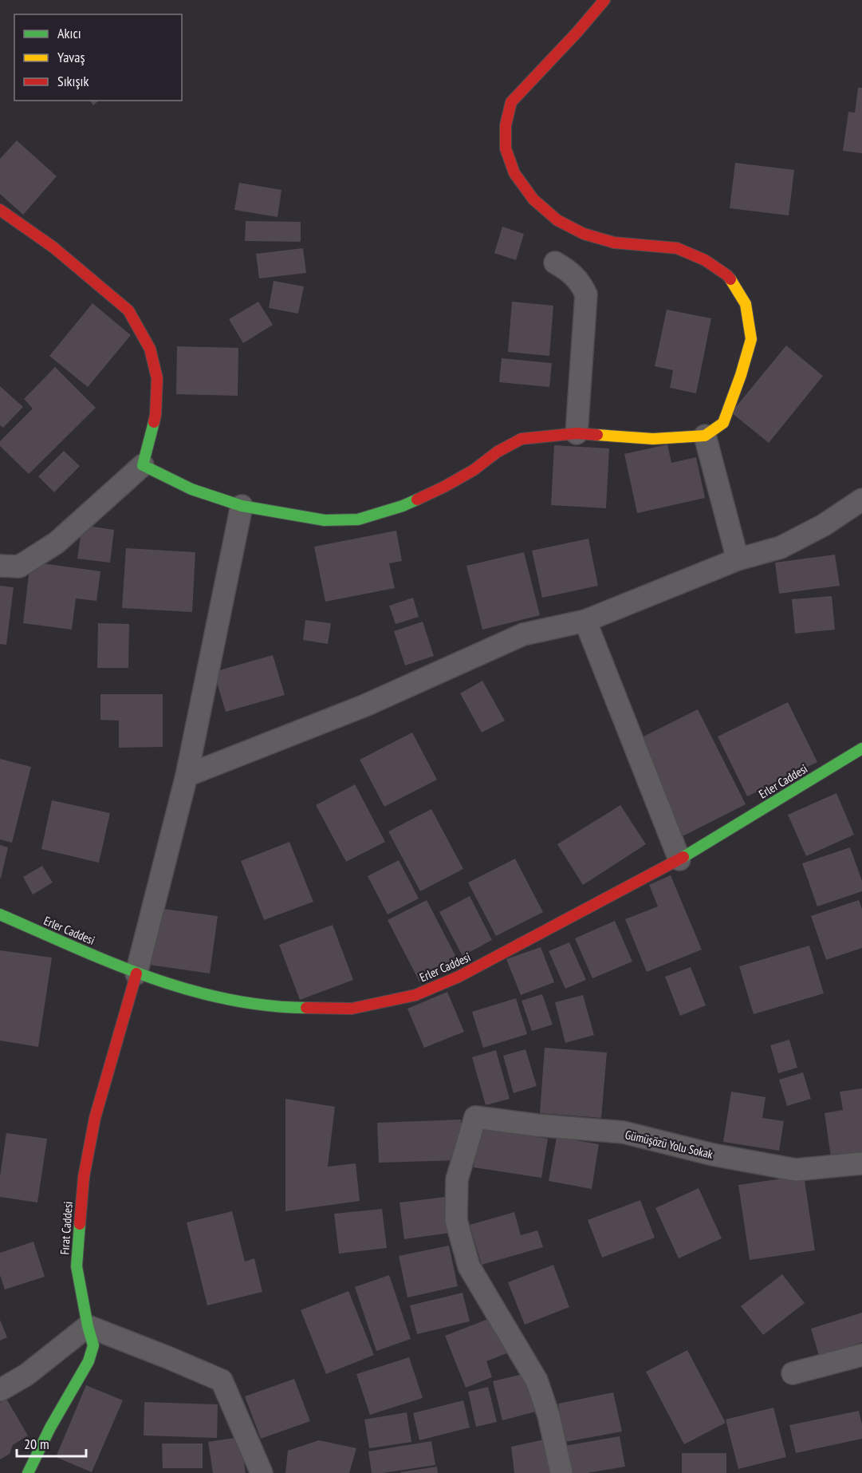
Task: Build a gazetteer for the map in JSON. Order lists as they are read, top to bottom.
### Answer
{
  "streets": {
    "street": ["Erler Caddesi", "Gümüşözü Yolu Sokak", "Fırat Caddesi"]
  },
  "crossings": [
    ["Erler Caddesi", "Fırat Caddesi"]
  ],
  "legend": ["Akıcı", "Yavaş", "Sıkışık"],
  "scale_bar": "20 m"
}
